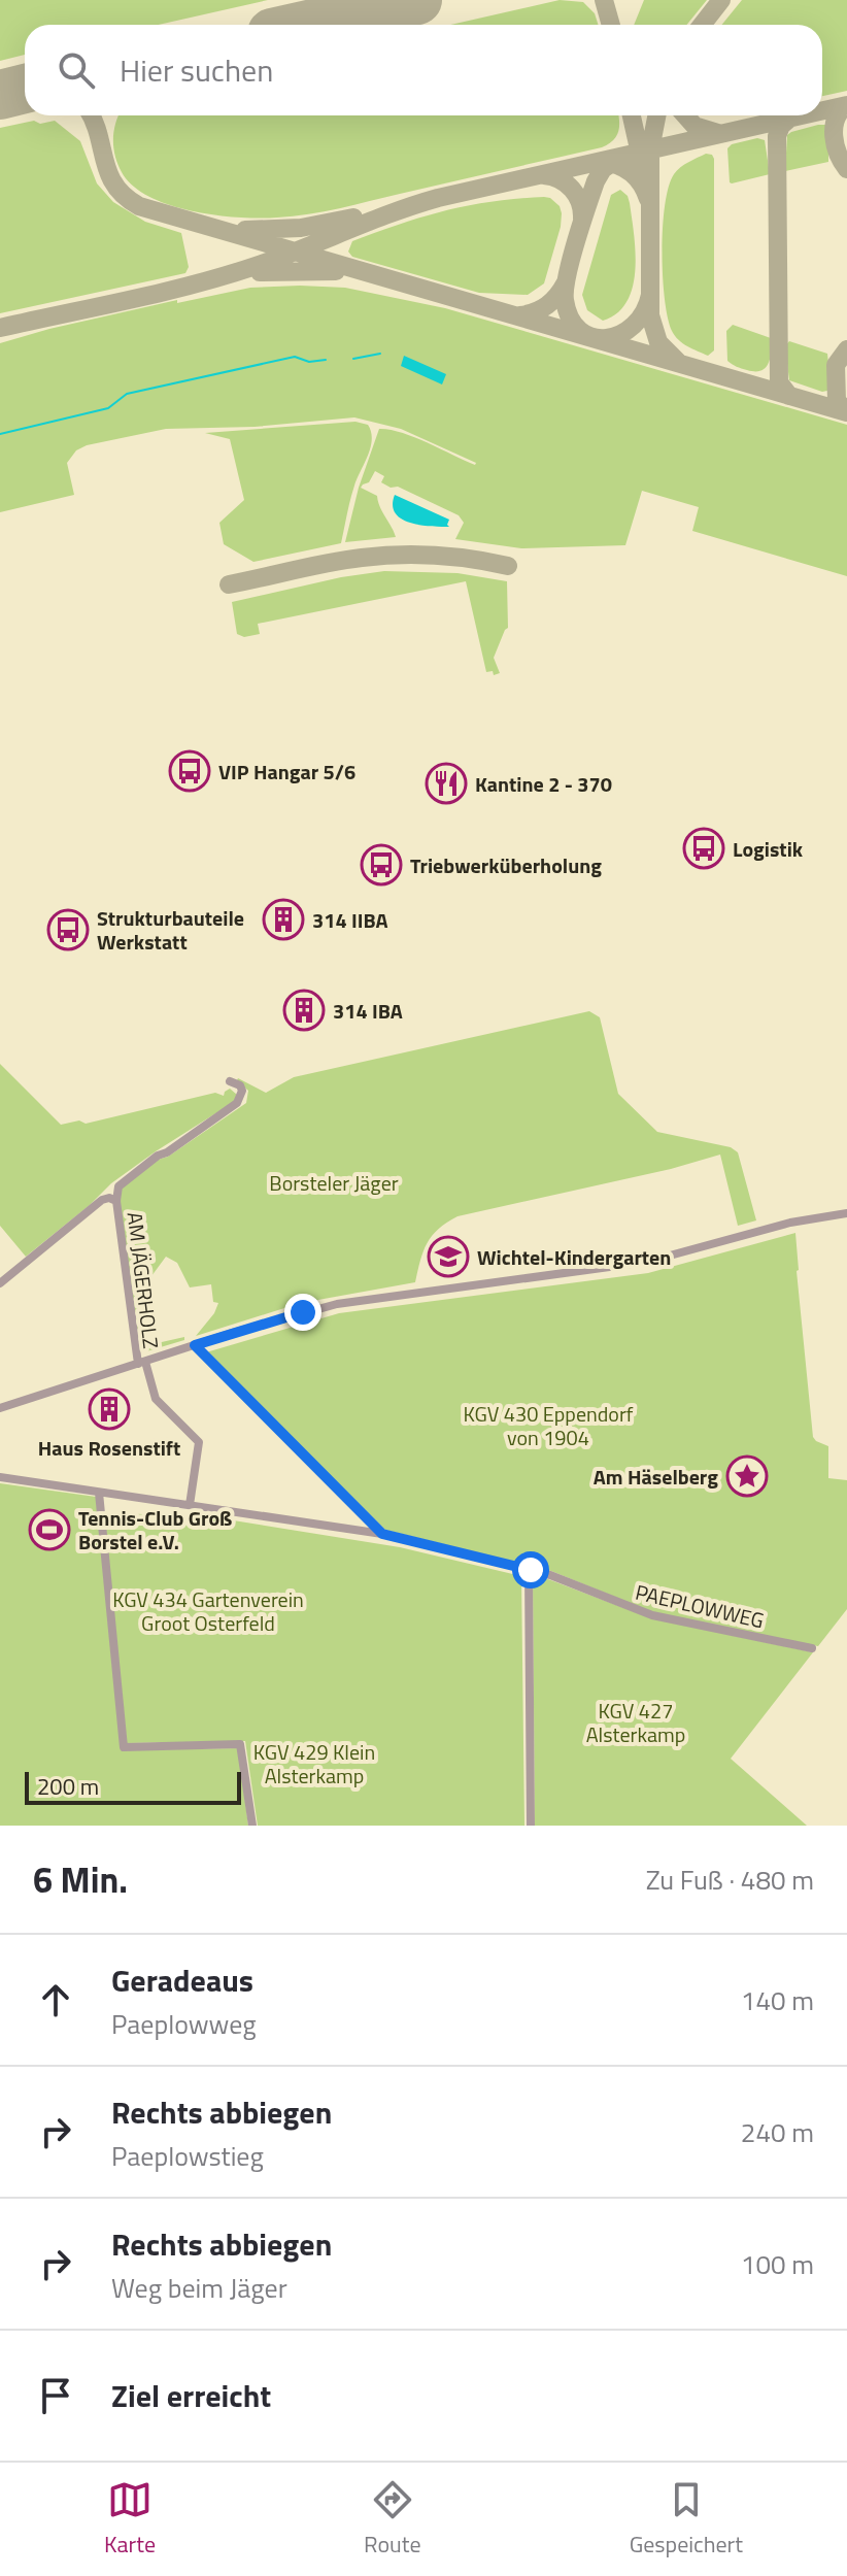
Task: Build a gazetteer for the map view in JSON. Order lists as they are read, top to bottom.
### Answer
{
  "streets": {
    "street": ["AM JÄGERHOLZ", "PAEPLOWWEG"]
  },
  "crossings": [
    ["AM JÄGERHOLZ", "PAEPLOWWEG"]
  ],
  "parks": [
    "Borsteler Jäger",
    "KGV 430 Eppendorf von 1904",
    "KGV 434 Gartenverein Groot Osterfeld",
    "KGV 427 Alsterkamp",
    "KGV 429 Klein Alsterkamp"
  ],
  "places": {
    "bus stop": [
      "VIP Hangar 5/6",
      "Logistik",
      "Triebwerküberholung",
      "Strukturbauteile Werkstatt"
    ],
    "restaurant": ["Kantine 2 - 370"],
    "building": ["314 IIBA", "314 IBA", "Haus Rosenstift"],
    "school or university": ["Wichtel-Kindergarten"],
    "place": ["Am Häselberg"],
    "sports": ["Tennis-Club Groß Borstel e.V."]
  },
  "scale_bar": "200 m",
  "page": {
    "search": "Hier suchen",
    "scale": "200 m",
    "heading": ["6 Min.", "Zu Fuß · 480 m"],
    "list": [
      ["Geradeaus", "Paeplowweg", "140 m"],
      ["Rechts abbiegen", "Paeplowstieg", "240 m"],
      ["Rechts abbiegen", "Weg beim Jäger", "100 m"],
      "Ziel erreicht"
    ],
    "nav": ["Karte", "Route", "Gespeichert"]
  }
}
